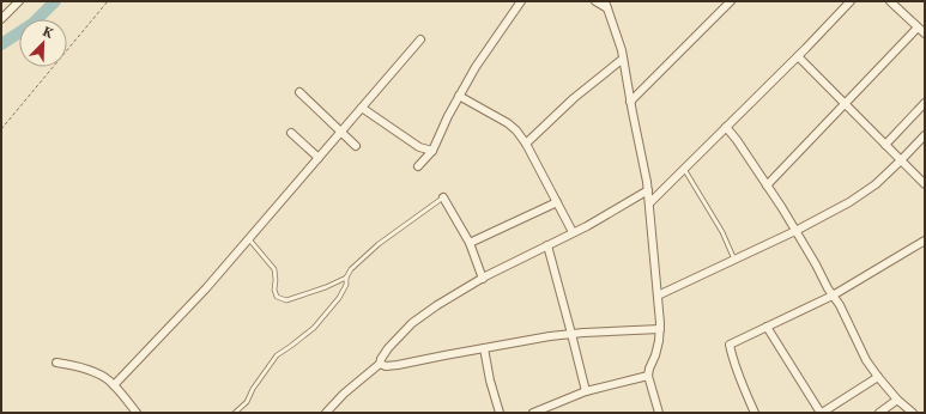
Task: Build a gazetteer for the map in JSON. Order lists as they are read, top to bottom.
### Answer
{
  "north": "top right"
}
